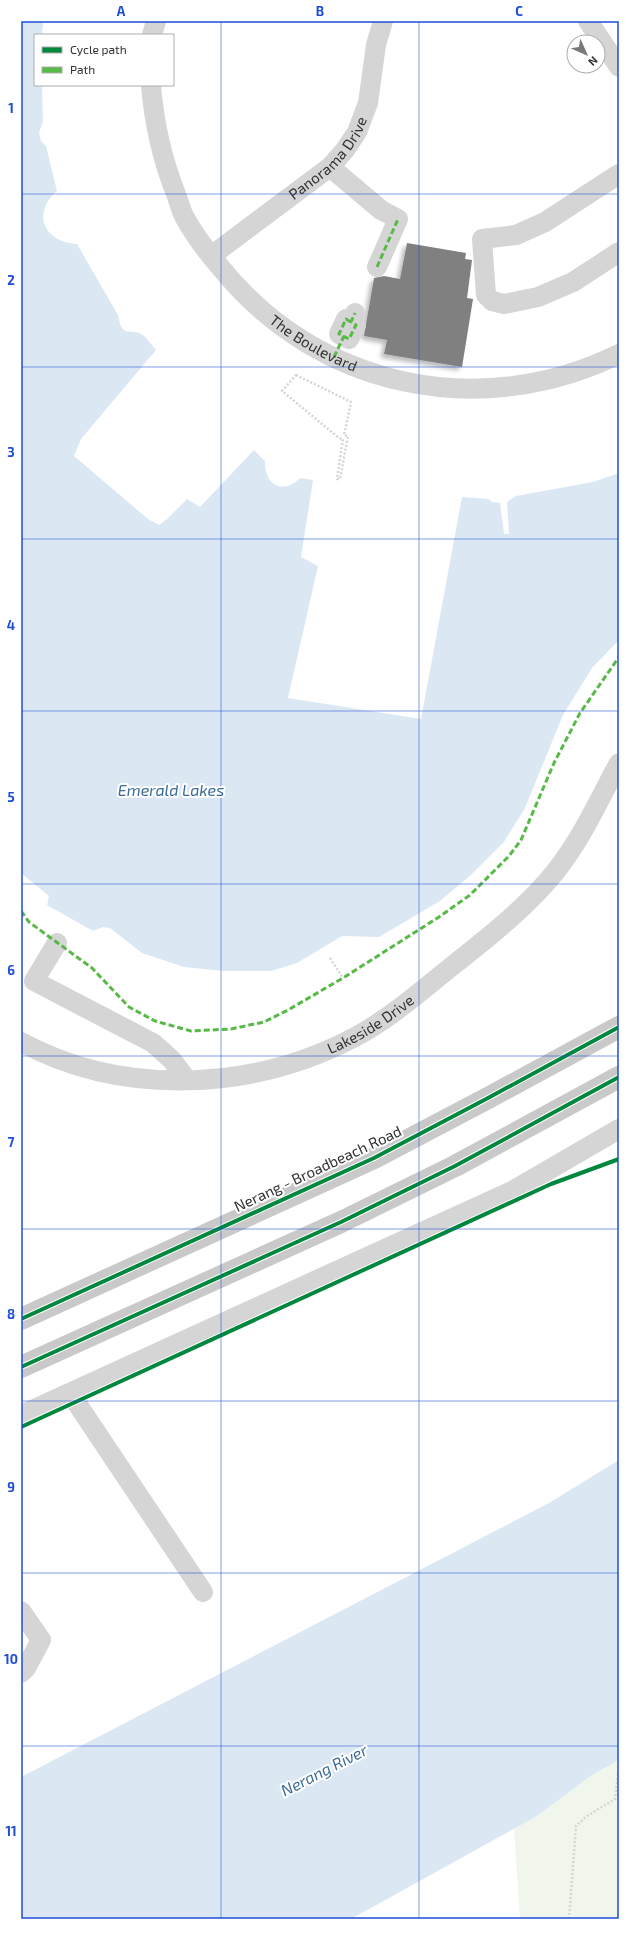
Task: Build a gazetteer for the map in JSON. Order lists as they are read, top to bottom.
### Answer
{
  "streets": {
    "main road": ["Nerang - Broadbeach Road"],
    "street": ["Panorama Drive", "The Boulevard", "Lakeside Drive"]
  },
  "crossings": [
    ["Panorama Drive", "The Boulevard"]
  ],
  "water": ["Emerald Lakes", "Nerang River"],
  "legend": ["Cycle path", "Path"],
  "north": "bottom right",
  "grid": {
    "columns": ["A", "B", "C"],
    "rows": [
      "1",
      "2",
      "3",
      "4",
      "5",
      "6",
      "7",
      "8",
      "9",
      "10",
      "11"
    ]
  }
}
